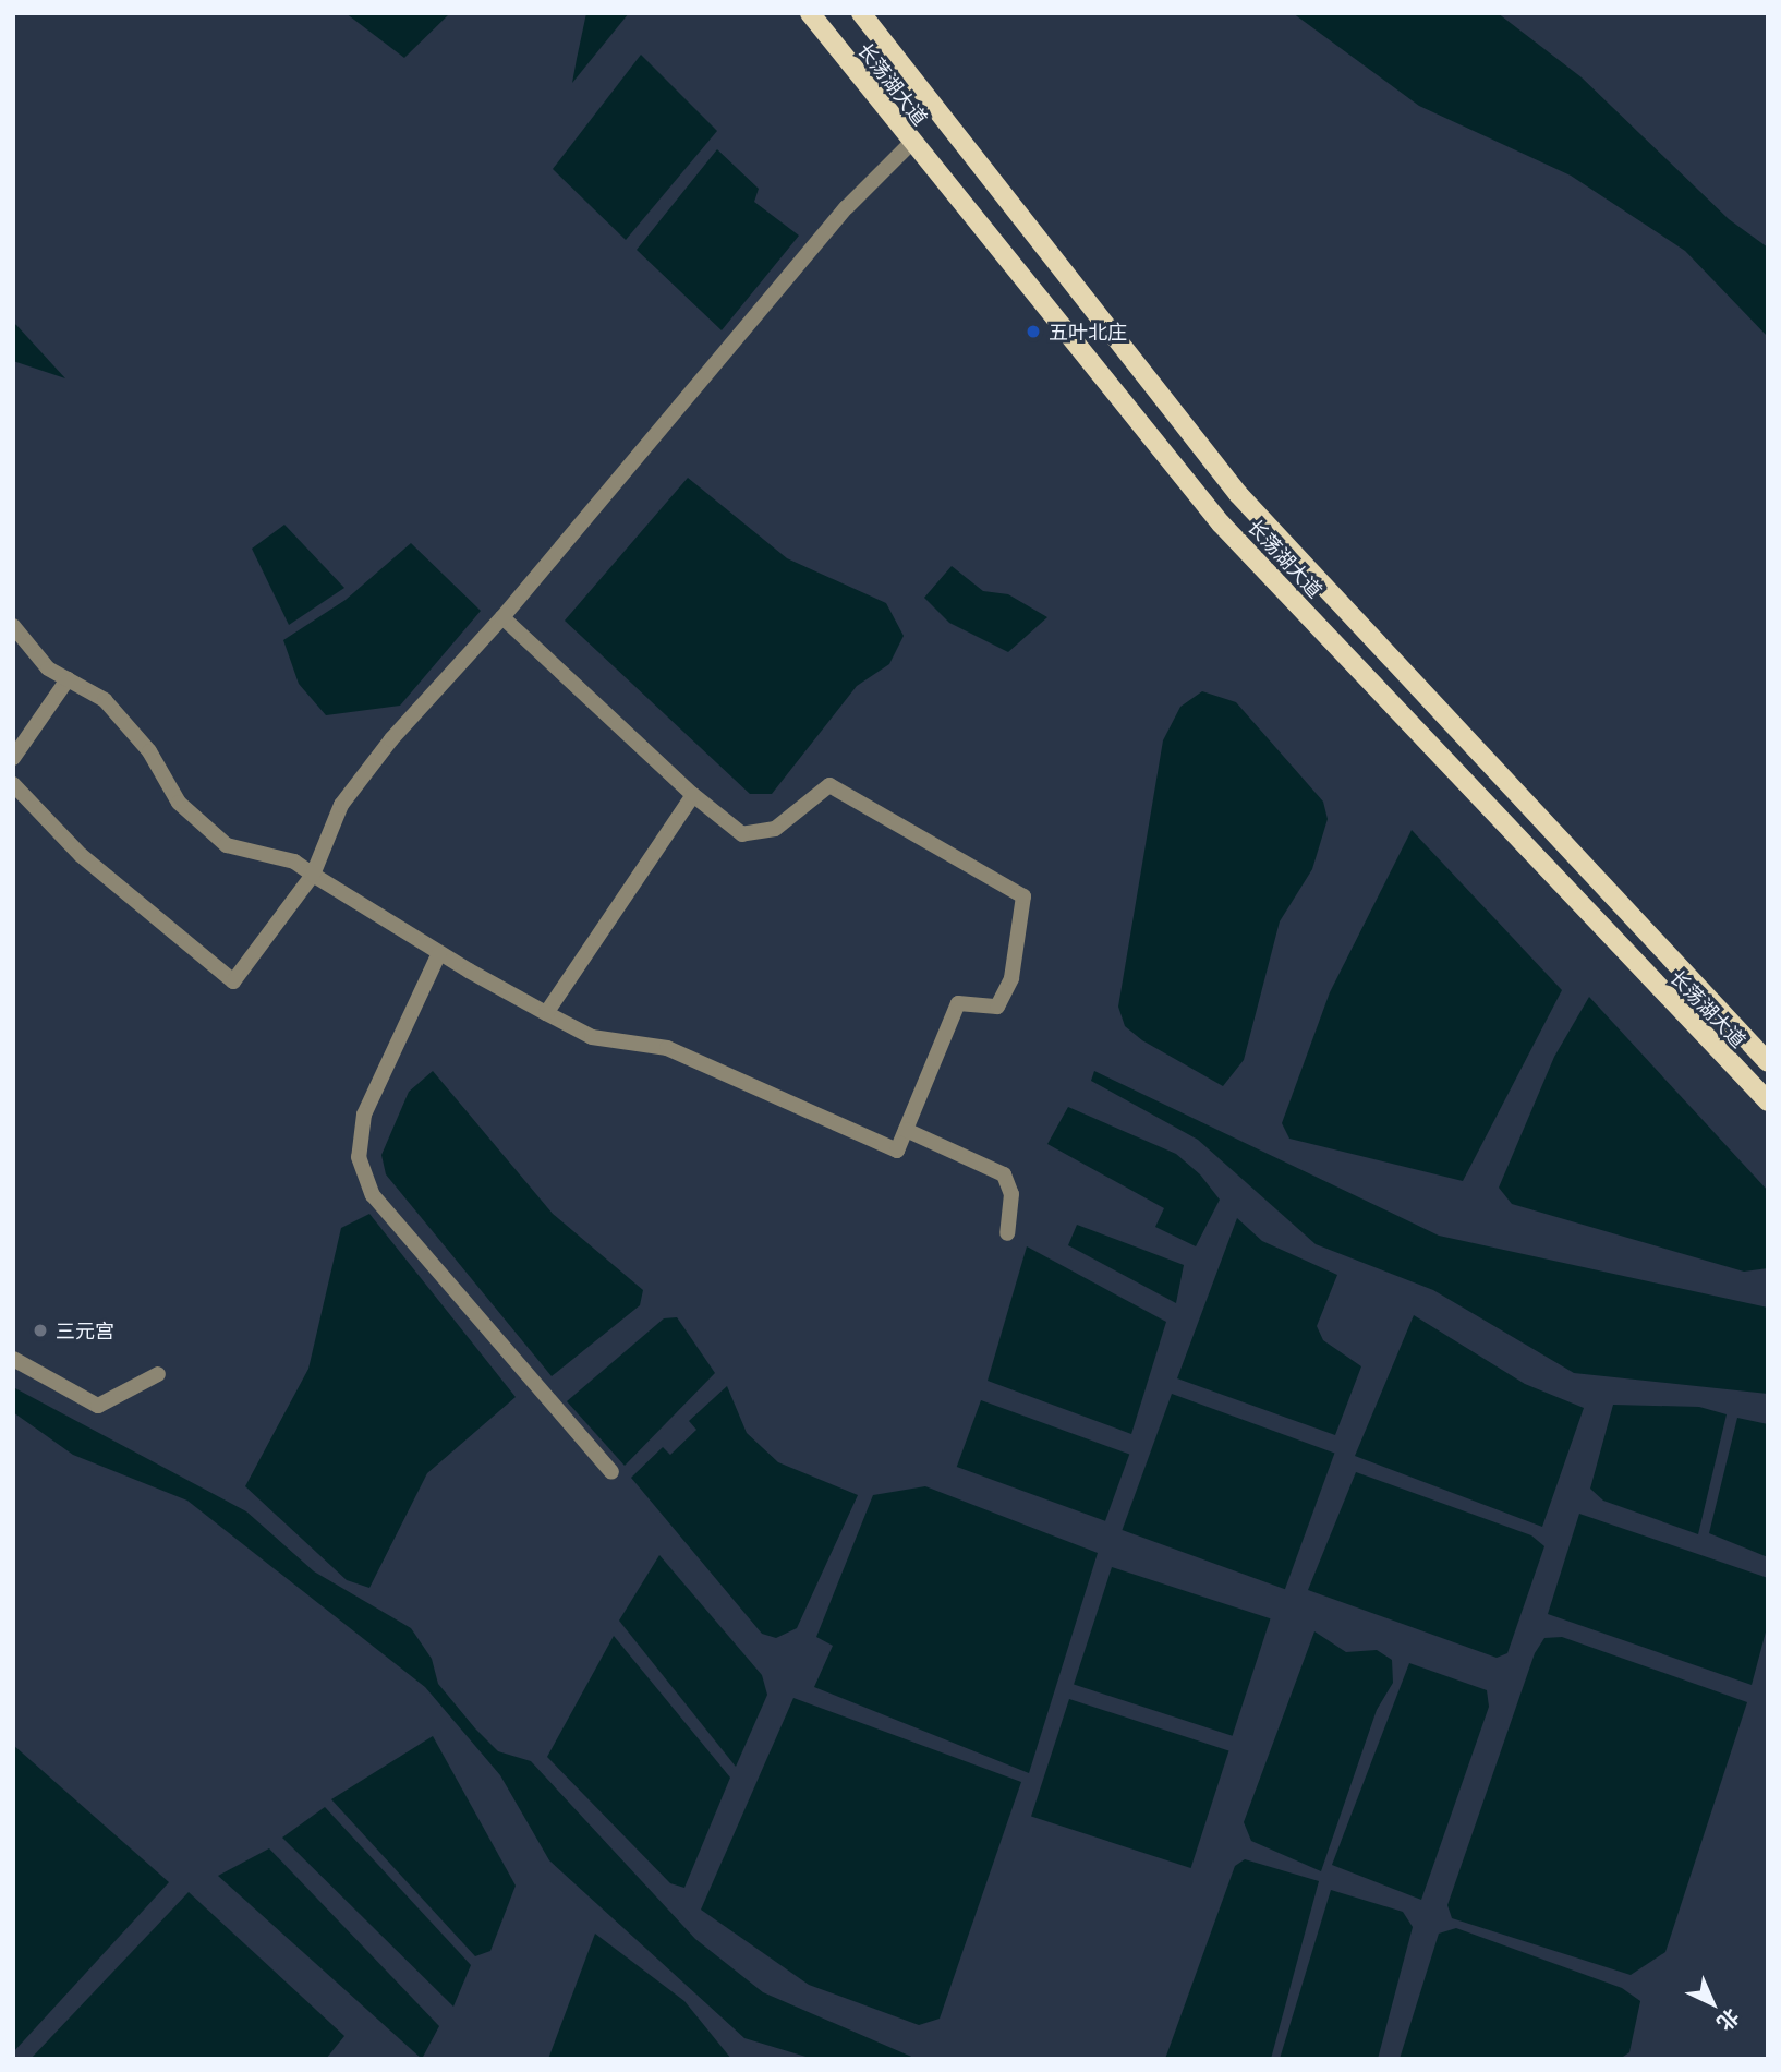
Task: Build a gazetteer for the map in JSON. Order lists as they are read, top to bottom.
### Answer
{
  "streets": {
    "main road": ["长荡湖大道"]
  },
  "places": ["五叶北庄", "三元宫"],
  "north": "bottom right"
}
